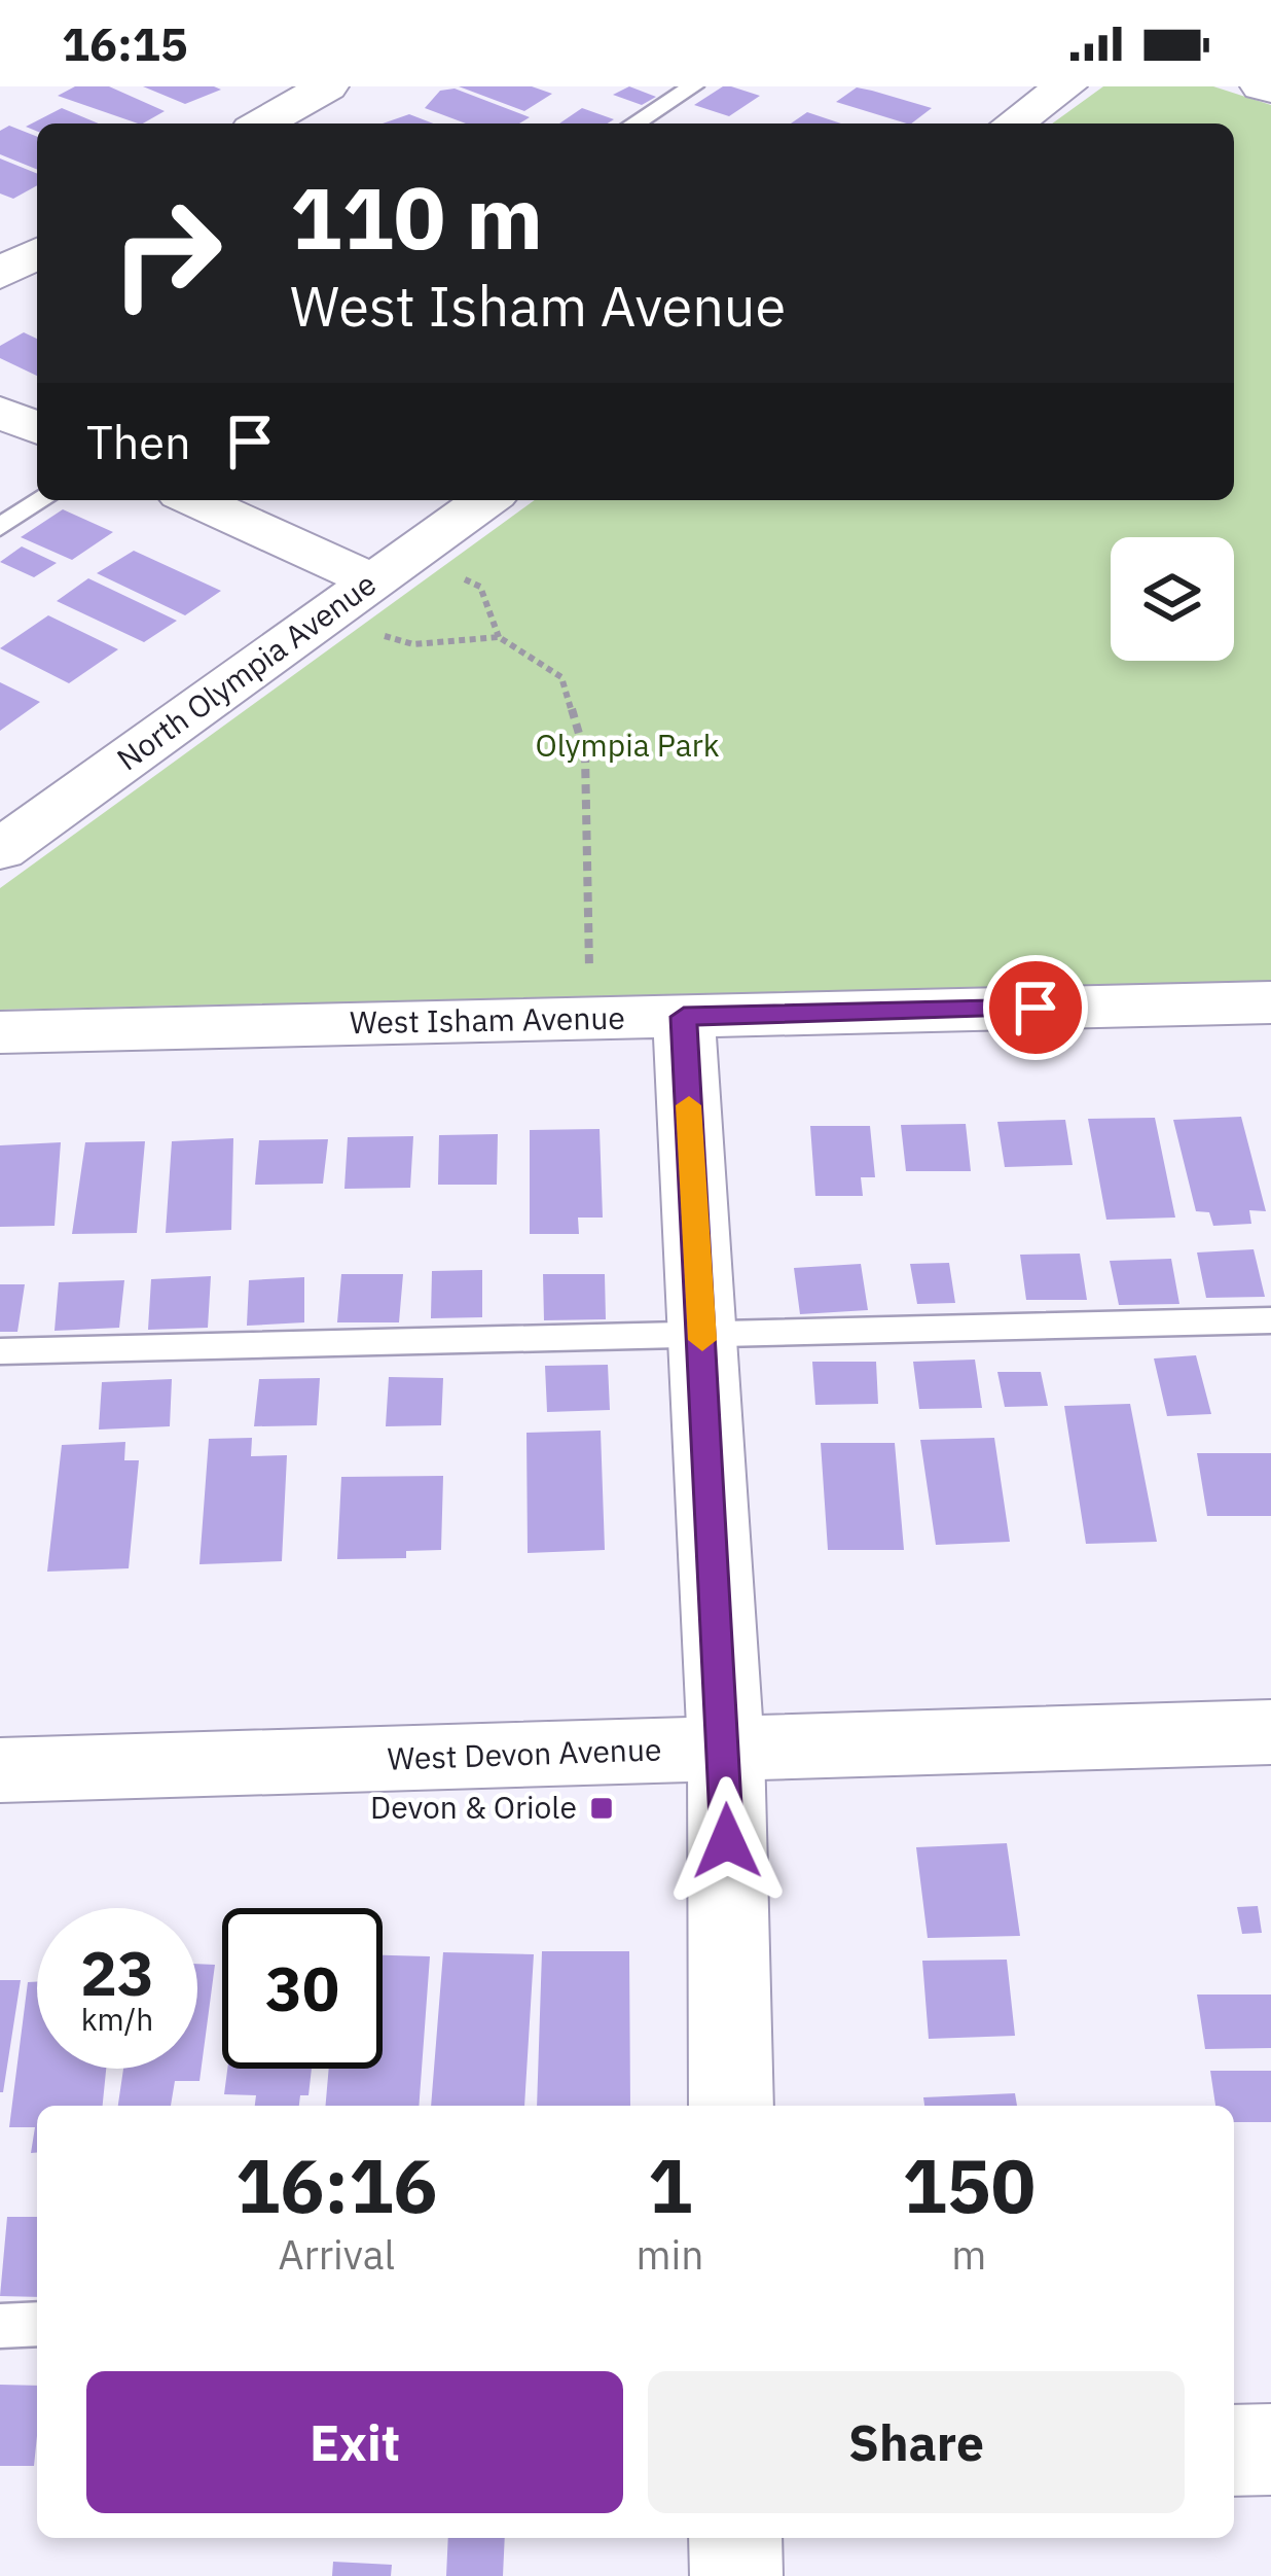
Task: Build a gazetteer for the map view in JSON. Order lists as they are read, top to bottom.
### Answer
{
  "streets": {
    "street": ["North Olympia Avenue", "West Isham Avenue", "West Devon Avenue"]
  },
  "parks": ["Olympia Park"],
  "places": {
    "transit": ["Devon & Oriole"]
  },
  "page": {
    "status": "16:15",
    "turn": ["110 m", "West Isham Avenue"],
    "then": "Then",
    "speed": "23 km/h",
    "limit": "30",
    "eta": [
      "16:16",
      "Arrival",
      "1",
      "min",
      "150",
      "m"
    ],
    "buttons": ["Exit", "Share"]
  }
}
